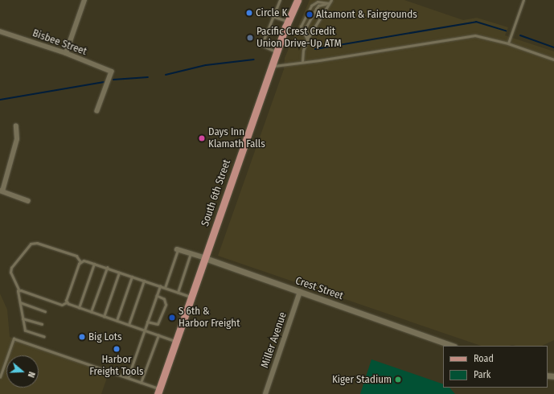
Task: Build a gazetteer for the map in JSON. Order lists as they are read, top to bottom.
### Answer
{
  "streets": {
    "main road": ["South 6th Street"],
    "street": ["Bisbee Street", "Crest Street", "Miller Avenue"]
  },
  "crossings": [
    ["South 6th Street", "Crest Street"],
    ["Crest Street", "Miller Avenue"]
  ],
  "places": [
    "Circle K",
    "Altamont & Fairgrounds",
    "Pacific Crest Credit Union Drive-Up ATM",
    "Days Inn Klamath Falls",
    "S 6th & Harbor Freight",
    "Big Lots",
    "Harbor Freight Tools",
    "Kiger Stadium"
  ],
  "legend": ["Road", "Park"],
  "north": "right"
}
